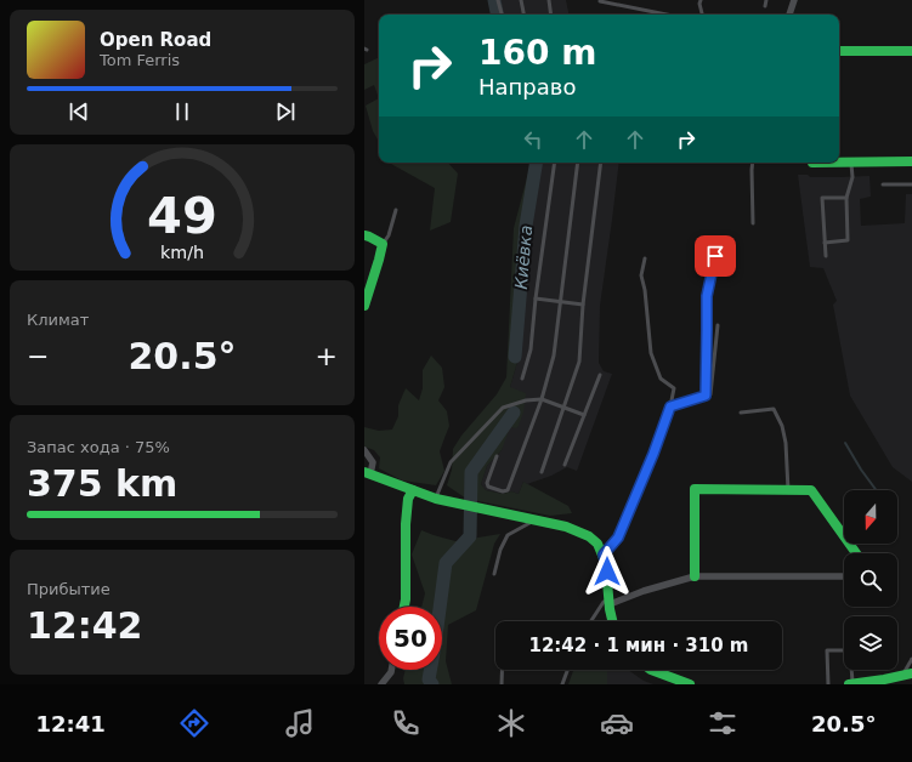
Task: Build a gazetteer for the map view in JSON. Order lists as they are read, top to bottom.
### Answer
{
  "water": ["Киёвка"],
  "north": "bottom",
  "page": {
    "turn": ["160 m", "Направо"],
    "song": ["Open Road", "Tom Ferris"],
    "tile": [
      "Климат",
      ["Запас хода · 75%", "375 km"],
      ["Прибытие", "12:42"]
    ],
    "heat": ["−", "20.5°", "+"],
    "limit": "50",
    "trip": "12:42 · 1 мин · 310 m",
    "tabs": ["12:41", "20.5°"],
    "gauge": ["49", "km/h"]
  }
}
